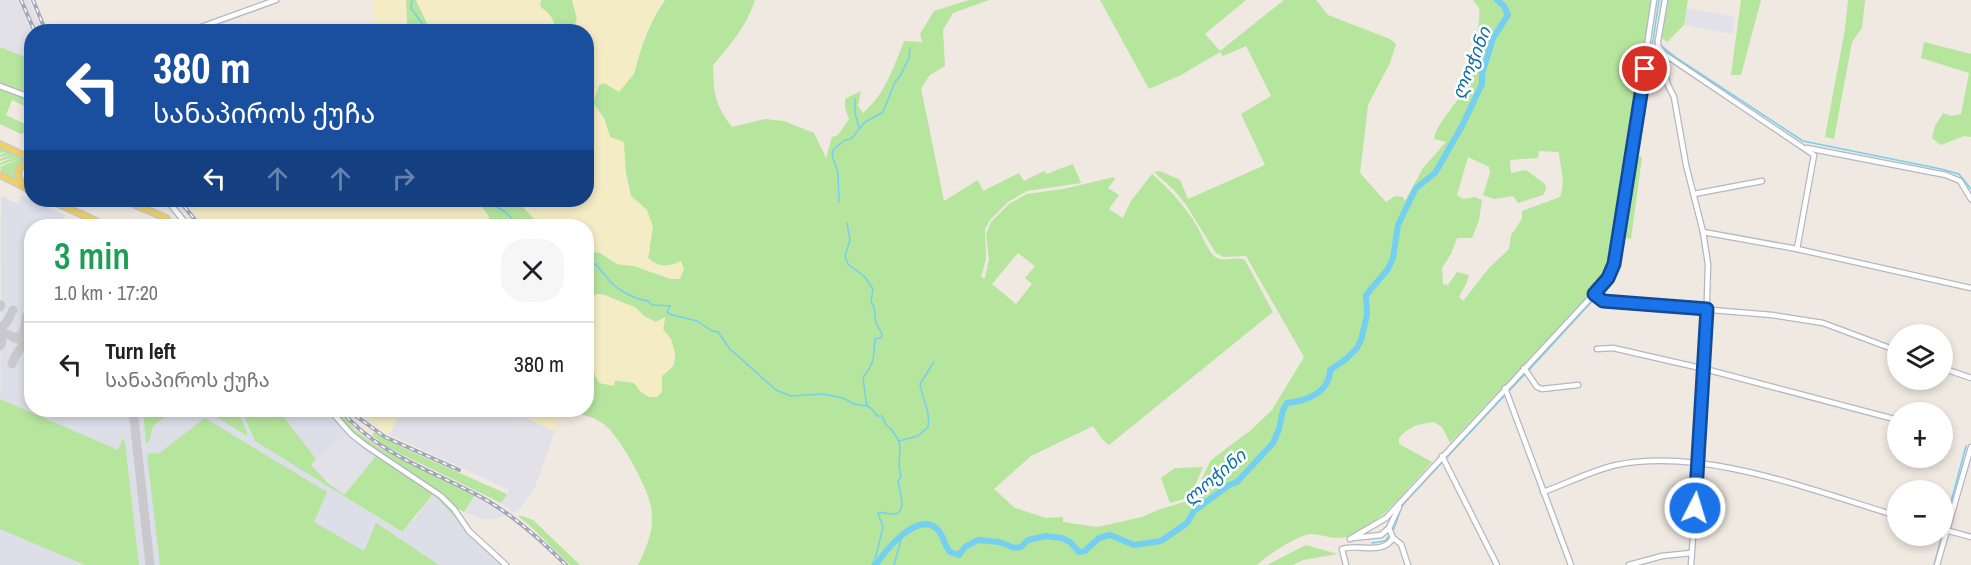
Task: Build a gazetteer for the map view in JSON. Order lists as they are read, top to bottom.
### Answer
{
  "water": ["ლოჭინი"],
  "page": {
    "turn": ["380 m", "სანაპიროს ქუჩა"],
    "heading": ["3 min", "1.0 km · 17:20"],
    "list": [
      {
        "name": "Turn left",
        "note": "სანაპიროს ქუჩა",
        "value": "380 m"
      }
    ],
    "map_buttons": ["+", "−"]
  }
}
